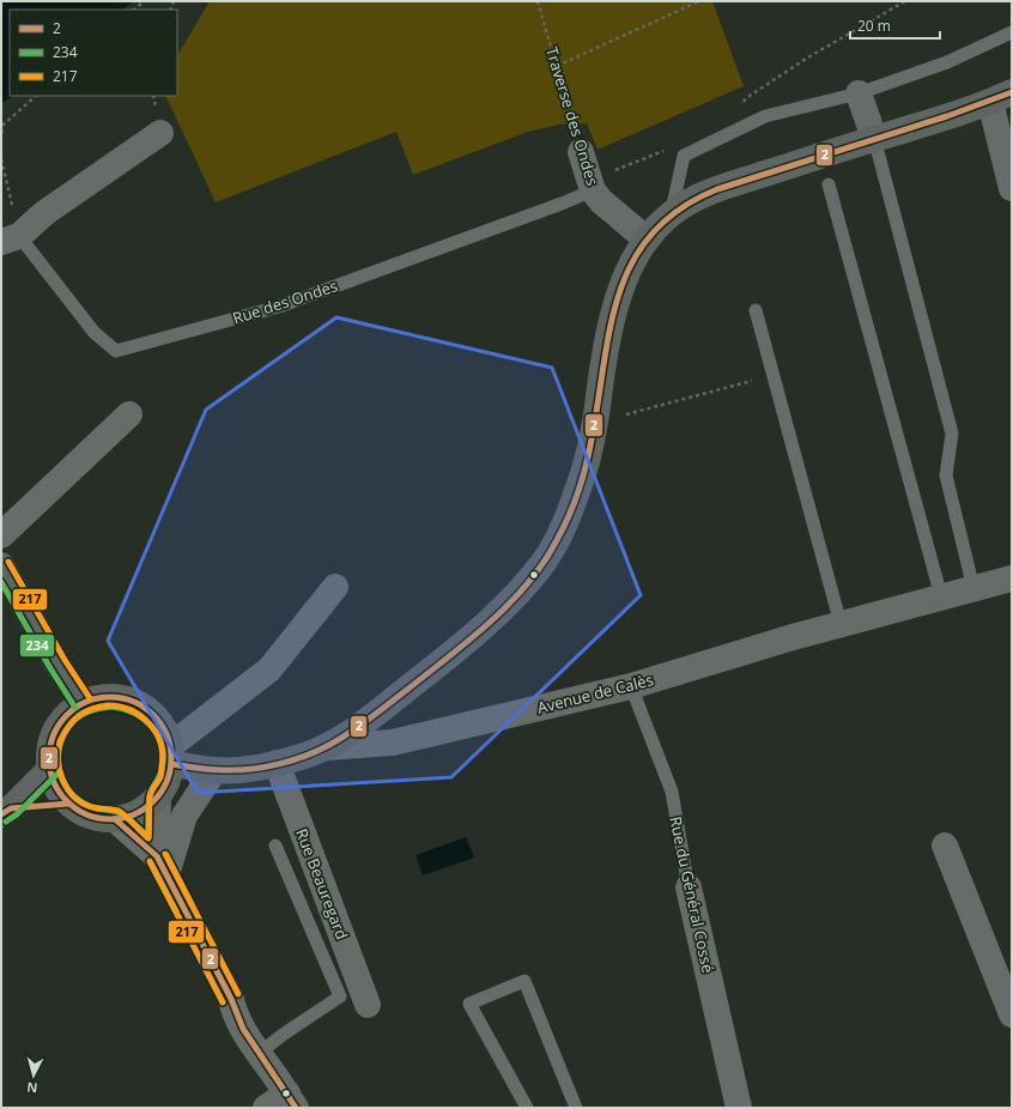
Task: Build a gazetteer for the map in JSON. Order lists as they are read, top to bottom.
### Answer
{
  "streets": {
    "main road": ["Avenue de Calès"],
    "street": ["Traverse des Ondes", "Rue Beauregard", "Rue du Général Cossé"],
    "lane": ["Rue des Ondes"]
  },
  "crossings": [
    ["Traverse des Ondes", "Rue des Ondes"],
    ["Avenue de Calès", "Rue Beauregard"],
    ["Avenue de Calès", "Rue du Général Cossé"]
  ],
  "lines": ["transit line 2", "transit line 217", "transit line 234"],
  "legend": ["2", "234", "217"],
  "scale_bar": "20 m",
  "north": "bottom"
}
